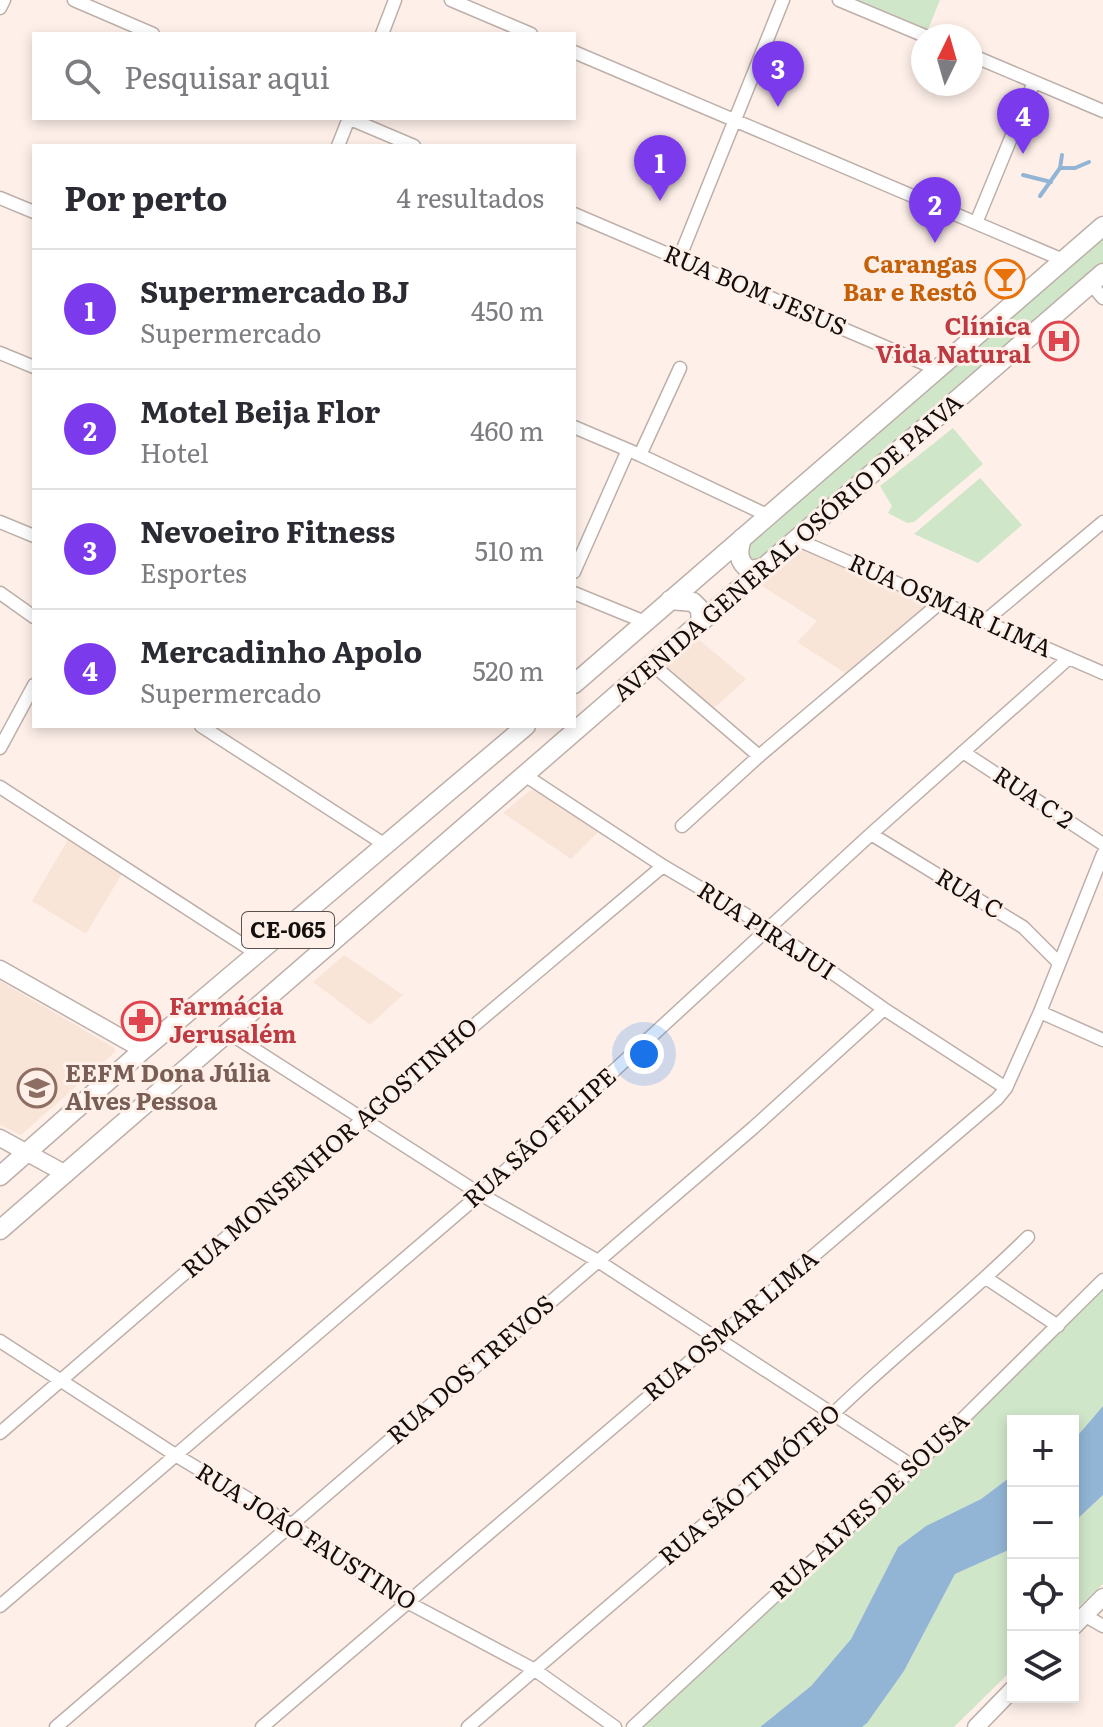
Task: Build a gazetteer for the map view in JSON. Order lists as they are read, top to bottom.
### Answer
{
  "streets": {
    "main road": ["AVENIDA GENERAL OSÓRIO DE PAIVA", "CE-065"],
    "street": [
      "RUA BOM JESUS",
      "RUA OSMAR LIMA",
      "RUA C 2",
      "RUA C",
      "RUA PIRAJUI",
      "RUA SÃO FELIPE",
      "RUA MONSENHOR AGOSTINHO",
      "RUA DOS TREVOS",
      "RUA SÃO TIMÓTEO",
      "RUA ALVES DE SOUSA",
      "RUA JOÃO FAUSTINO"
    ]
  },
  "crossings": [
    ["RUA BOM JESUS", "AVENIDA GENERAL OSÓRIO DE PAIVA"],
    ["AVENIDA GENERAL OSÓRIO DE PAIVA", "RUA OSMAR LIMA"],
    ["AVENIDA GENERAL OSÓRIO DE PAIVA", "RUA PIRAJUI"],
    ["RUA OSMAR LIMA", "RUA C"],
    ["RUA OSMAR LIMA", "RUA PIRAJUI"],
    ["RUA OSMAR LIMA", "RUA SÃO FELIPE"],
    ["RUA OSMAR LIMA", "RUA JOÃO FAUSTINO"],
    ["RUA C 2", "RUA SÃO FELIPE"],
    ["RUA C", "RUA SÃO FELIPE"],
    ["RUA PIRAJUI", "RUA SÃO FELIPE"],
    ["RUA PIRAJUI", "RUA MONSENHOR AGOSTINHO"],
    ["RUA PIRAJUI", "RUA DOS TREVOS"],
    ["RUA SÃO FELIPE", "RUA JOÃO FAUSTINO"],
    ["RUA MONSENHOR AGOSTINHO", "RUA JOÃO FAUSTINO"],
    ["RUA DOS TREVOS", "RUA JOÃO FAUSTINO"],
    ["RUA SÃO TIMÓTEO", "RUA JOÃO FAUSTINO"]
  ],
  "places": {
    "bar": ["Carangas Bar e Restô"],
    "hospital": ["Clínica Vida Natural"],
    "pharmacy": ["Farmácia Jerusalém"],
    "school or university": ["EEFM Dona Júlia Alves Pessoa"]
  },
  "north": "top",
  "page": {
    "search": "Pesquisar aqui",
    "pins": [
      "3",
      "4",
      "1",
      "2"
    ],
    "heading": ["Por perto", "4 resultados"],
    "list": [
      {
        "mark": "1",
        "name": "Supermercado BJ",
        "note": "Supermercado",
        "value": "450 m"
      },
      {
        "mark": "2",
        "name": "Motel Beija Flor",
        "note": "Hotel",
        "value": "460 m"
      },
      {
        "mark": "3",
        "name": "Nevoeiro Fitness",
        "note": "Esportes",
        "value": "510 m"
      },
      {
        "mark": "4",
        "name": "Mercadinho Apolo",
        "note": "Supermercado",
        "value": "520 m"
      }
    ],
    "map_buttons": ["+", "−"]
  }
}
